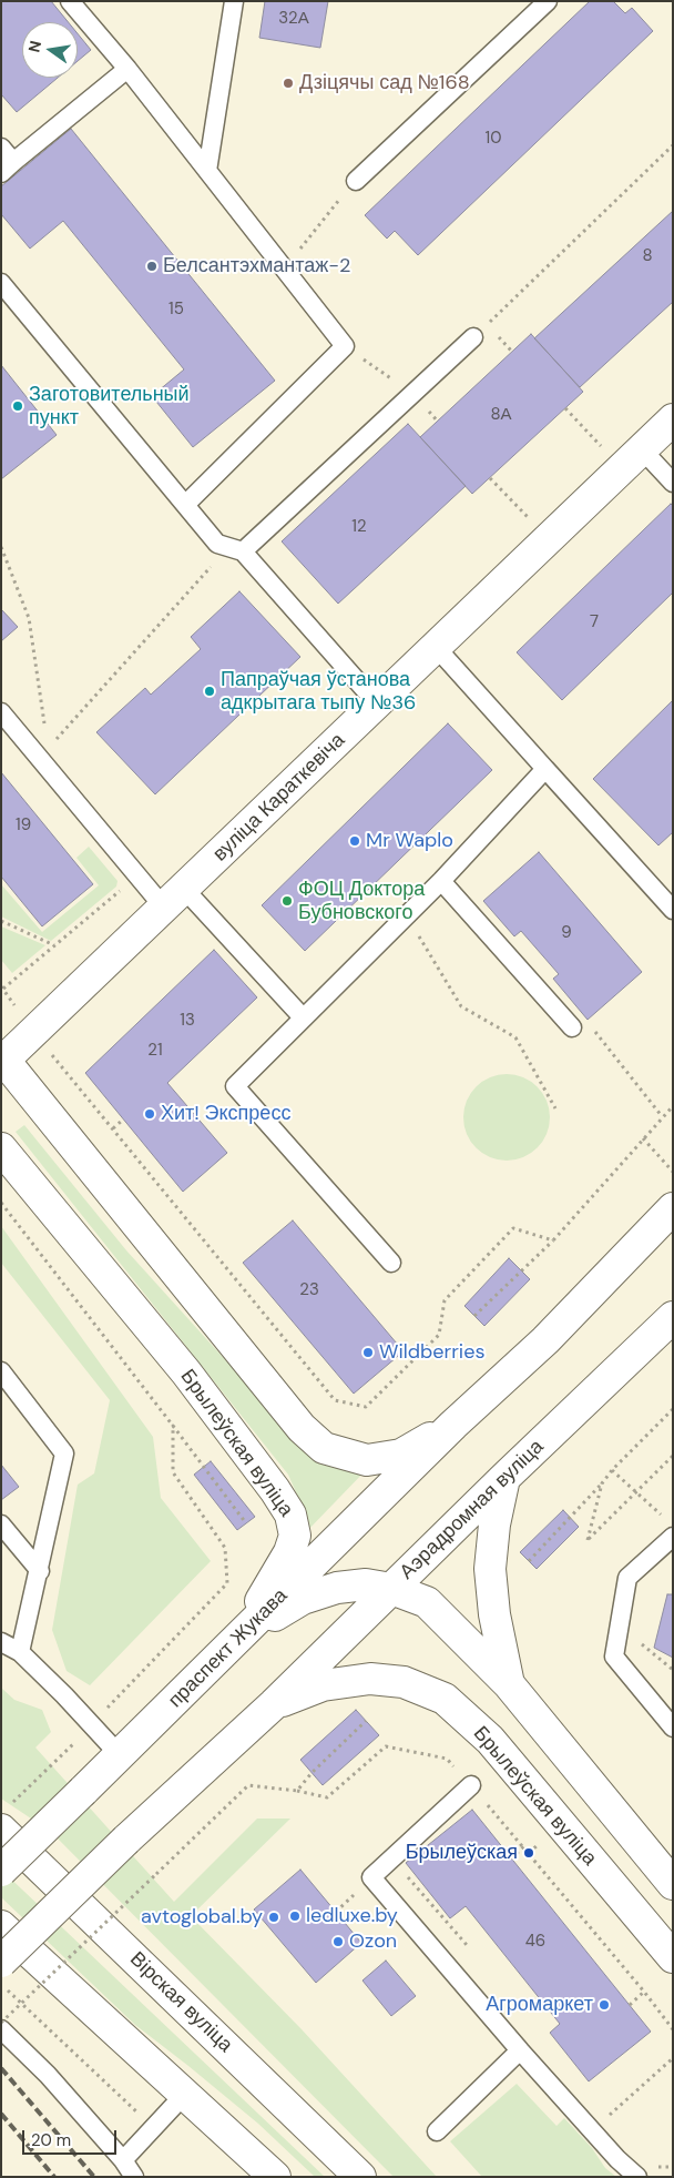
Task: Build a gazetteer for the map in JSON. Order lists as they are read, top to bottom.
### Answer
{
  "streets": {
    "main road": [
      "вуліца Караткевіча",
      "Брылеўская вуліца",
      "Аэрадромная вуліца",
      "праспект Жукава",
      "Вірская вуліца"
    ]
  },
  "crossings": [
    ["Брылеўская вуліца", "Аэрадромная вуліца"],
    ["Брылеўская вуліца", "праспект Жукава"]
  ],
  "places": [
    "Дзіцячы сад №168",
    "Белсантэхмантаж-2",
    "Заготовительный пункт",
    "Папраўчая ўстанова адкрытага тыпу №36",
    "Mr Waplo",
    "ФОЦ Доктора Бубновского",
    "Хит! Экспресс",
    "Wildberries",
    "Брылеўская",
    "ledluxe.by",
    "avtoglobal.by",
    "Ozon",
    "Агромаркет"
  ],
  "house_numbers": [
    "32А",
    "10",
    "8",
    "15",
    "8А",
    "12",
    "7",
    "19",
    "9",
    "13",
    "21",
    "23",
    "46"
  ],
  "scale_bar": "20 m",
  "north": "left"
}
